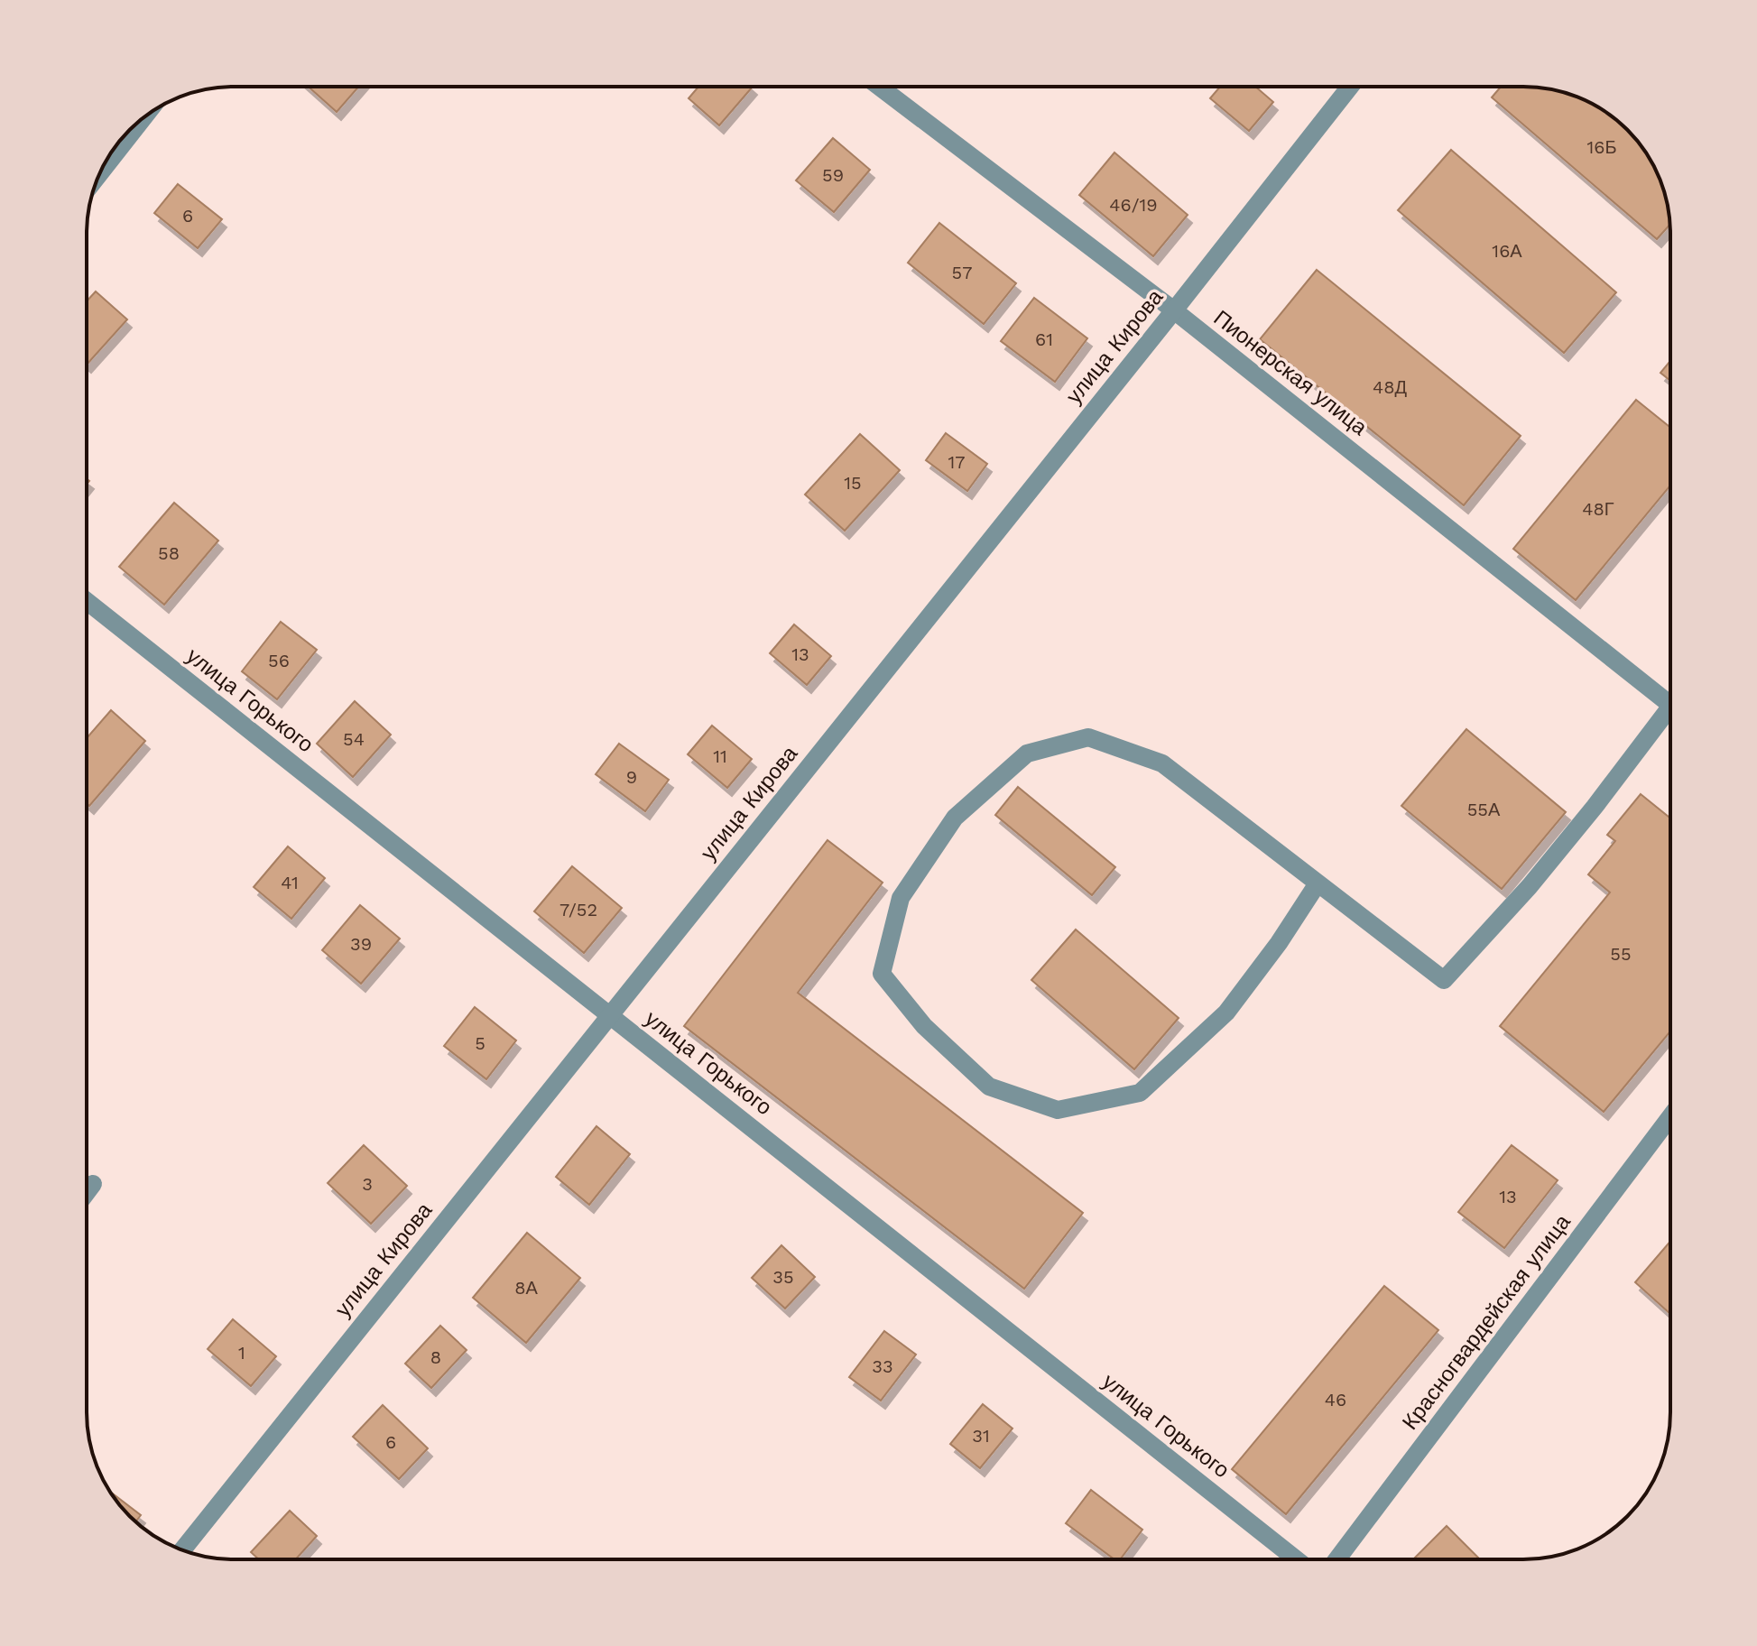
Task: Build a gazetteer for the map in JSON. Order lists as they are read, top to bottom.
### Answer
{
  "streets": {
    "street": [
      "улица Кирова",
      "Пионерская улица",
      "улица Горького",
      "Красногвардейская улица"
    ]
  },
  "crossings": [
    ["улица Кирова", "Пионерская улица"],
    ["улица Кирова", "улица Горького"]
  ],
  "house_numbers": [
    "16Б",
    "59",
    "46/19",
    "6",
    "16А",
    "57",
    "61",
    "48Д",
    "17",
    "15",
    "48Г",
    "58",
    "13",
    "56",
    "54",
    "11",
    "9",
    "55А",
    "41",
    "7/52",
    "39",
    "55",
    "5",
    "3",
    "13",
    "35",
    "8А",
    "1",
    "8",
    "33",
    "46",
    "31",
    "6"
  ]
}
